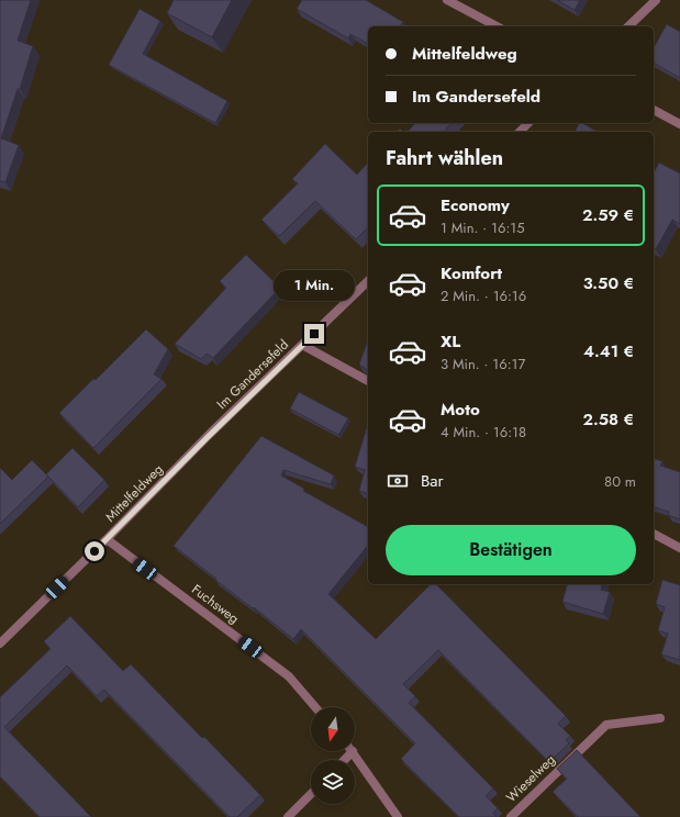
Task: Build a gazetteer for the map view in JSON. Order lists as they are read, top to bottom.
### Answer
{
  "streets": {
    "street": [
      "Im Gandersefeld",
      "Mittelfeldweg",
      "Fuchsweg",
      "Wieselweg"
    ]
  },
  "crossings": [
    ["Im Gandersefeld", "Mittelfeldweg"],
    ["Mittelfeldweg", "Fuchsweg"]
  ],
  "north": "bottom",
  "page": {
    "banner": ["Mittelfeldweg", "Im Gandersefeld"],
    "heading": "Fahrt wählen",
    "list": [
      {
        "name": "Economy",
        "note": "1 Min. · 16:15",
        "value": "2.59 €"
      },
      {
        "name": "Komfort",
        "note": "2 Min. · 16:16",
        "value": "3.50 €"
      },
      {
        "name": "XL",
        "note": "3 Min. · 16:17",
        "value": "4.41 €"
      },
      {
        "name": "Moto",
        "note": "4 Min. · 16:18",
        "value": "2.58 €"
      }
    ],
    "bubble": "1 Min.",
    "pay": ["Bar", "80 m"],
    "buttons": "Bestätigen"
  }
}
